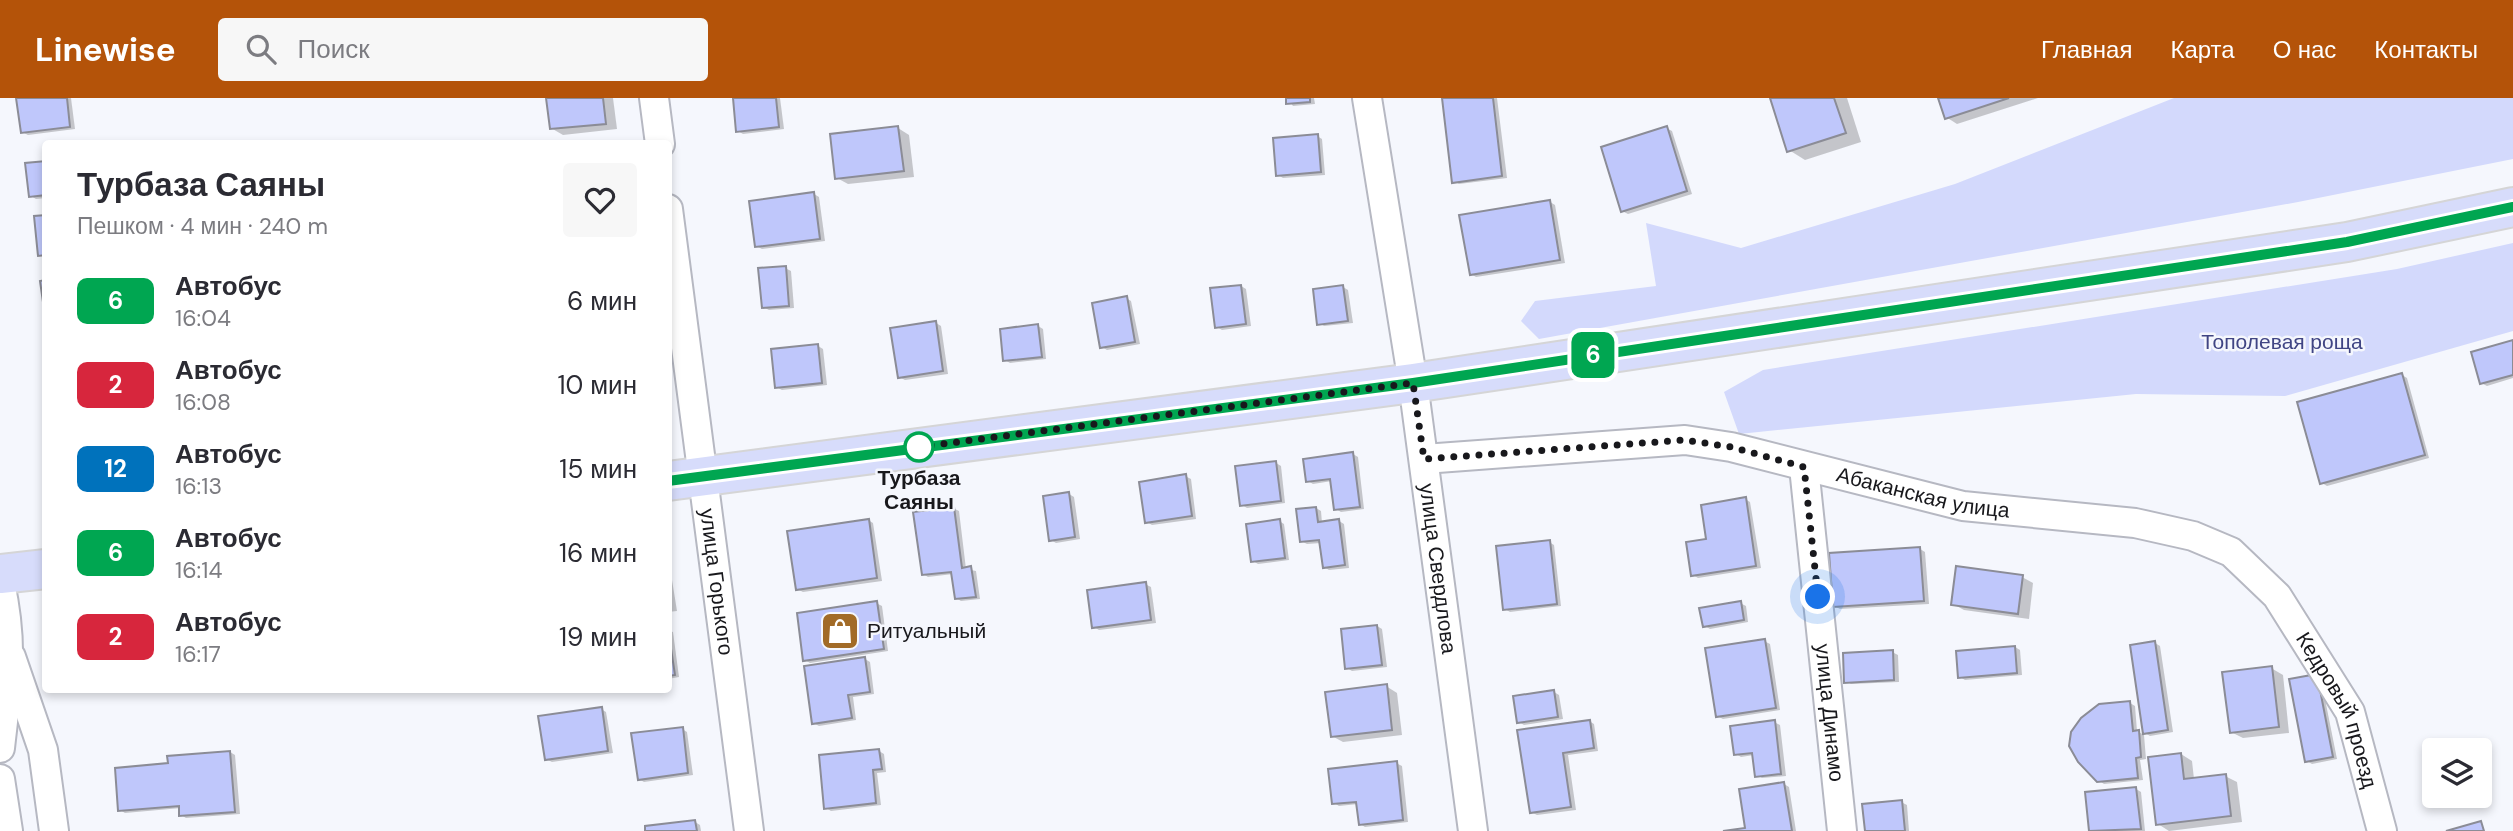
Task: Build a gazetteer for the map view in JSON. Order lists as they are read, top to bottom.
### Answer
{
  "streets": {
    "street": [
      "Абаканская улица",
      "улица Свердлова",
      "улица Горького",
      "улица Динамо",
      "Кедровый проезд"
    ]
  },
  "crossings": [
    ["Абаканская улица", "улица Свердлова"],
    ["Абаканская улица", "улица Динамо"],
    ["Абаканская улица", "Кедровый проезд"]
  ],
  "parks": ["Тополевая роща"],
  "places": {
    "other": ["Турбаза Саяны"],
    "shop": ["Ритуальный"]
  },
  "lines": ["bus line 6"],
  "page": {
    "header": "Linewise",
    "search": "Поиск",
    "nav": [
      "Главная",
      "Карта",
      "О нас",
      "Контакты"
    ],
    "on_map": "6",
    "heading": ["Турбаза Саяны", "Пешком · 4 мин · 240 m"],
    "list": [
      {
        "mark": "6",
        "name": "Автобус",
        "note": "16:04",
        "value": "6 мин"
      },
      {
        "mark": "2",
        "name": "Автобус",
        "note": "16:08",
        "value": "10 мин"
      },
      {
        "mark": "12",
        "name": "Автобус",
        "note": "16:13",
        "value": "15 мин"
      },
      {
        "mark": "6",
        "name": "Автобус",
        "note": "16:14",
        "value": "16 мин"
      },
      {
        "mark": "2",
        "name": "Автобус",
        "note": "16:17",
        "value": "19 мин"
      }
    ]
  }
}
